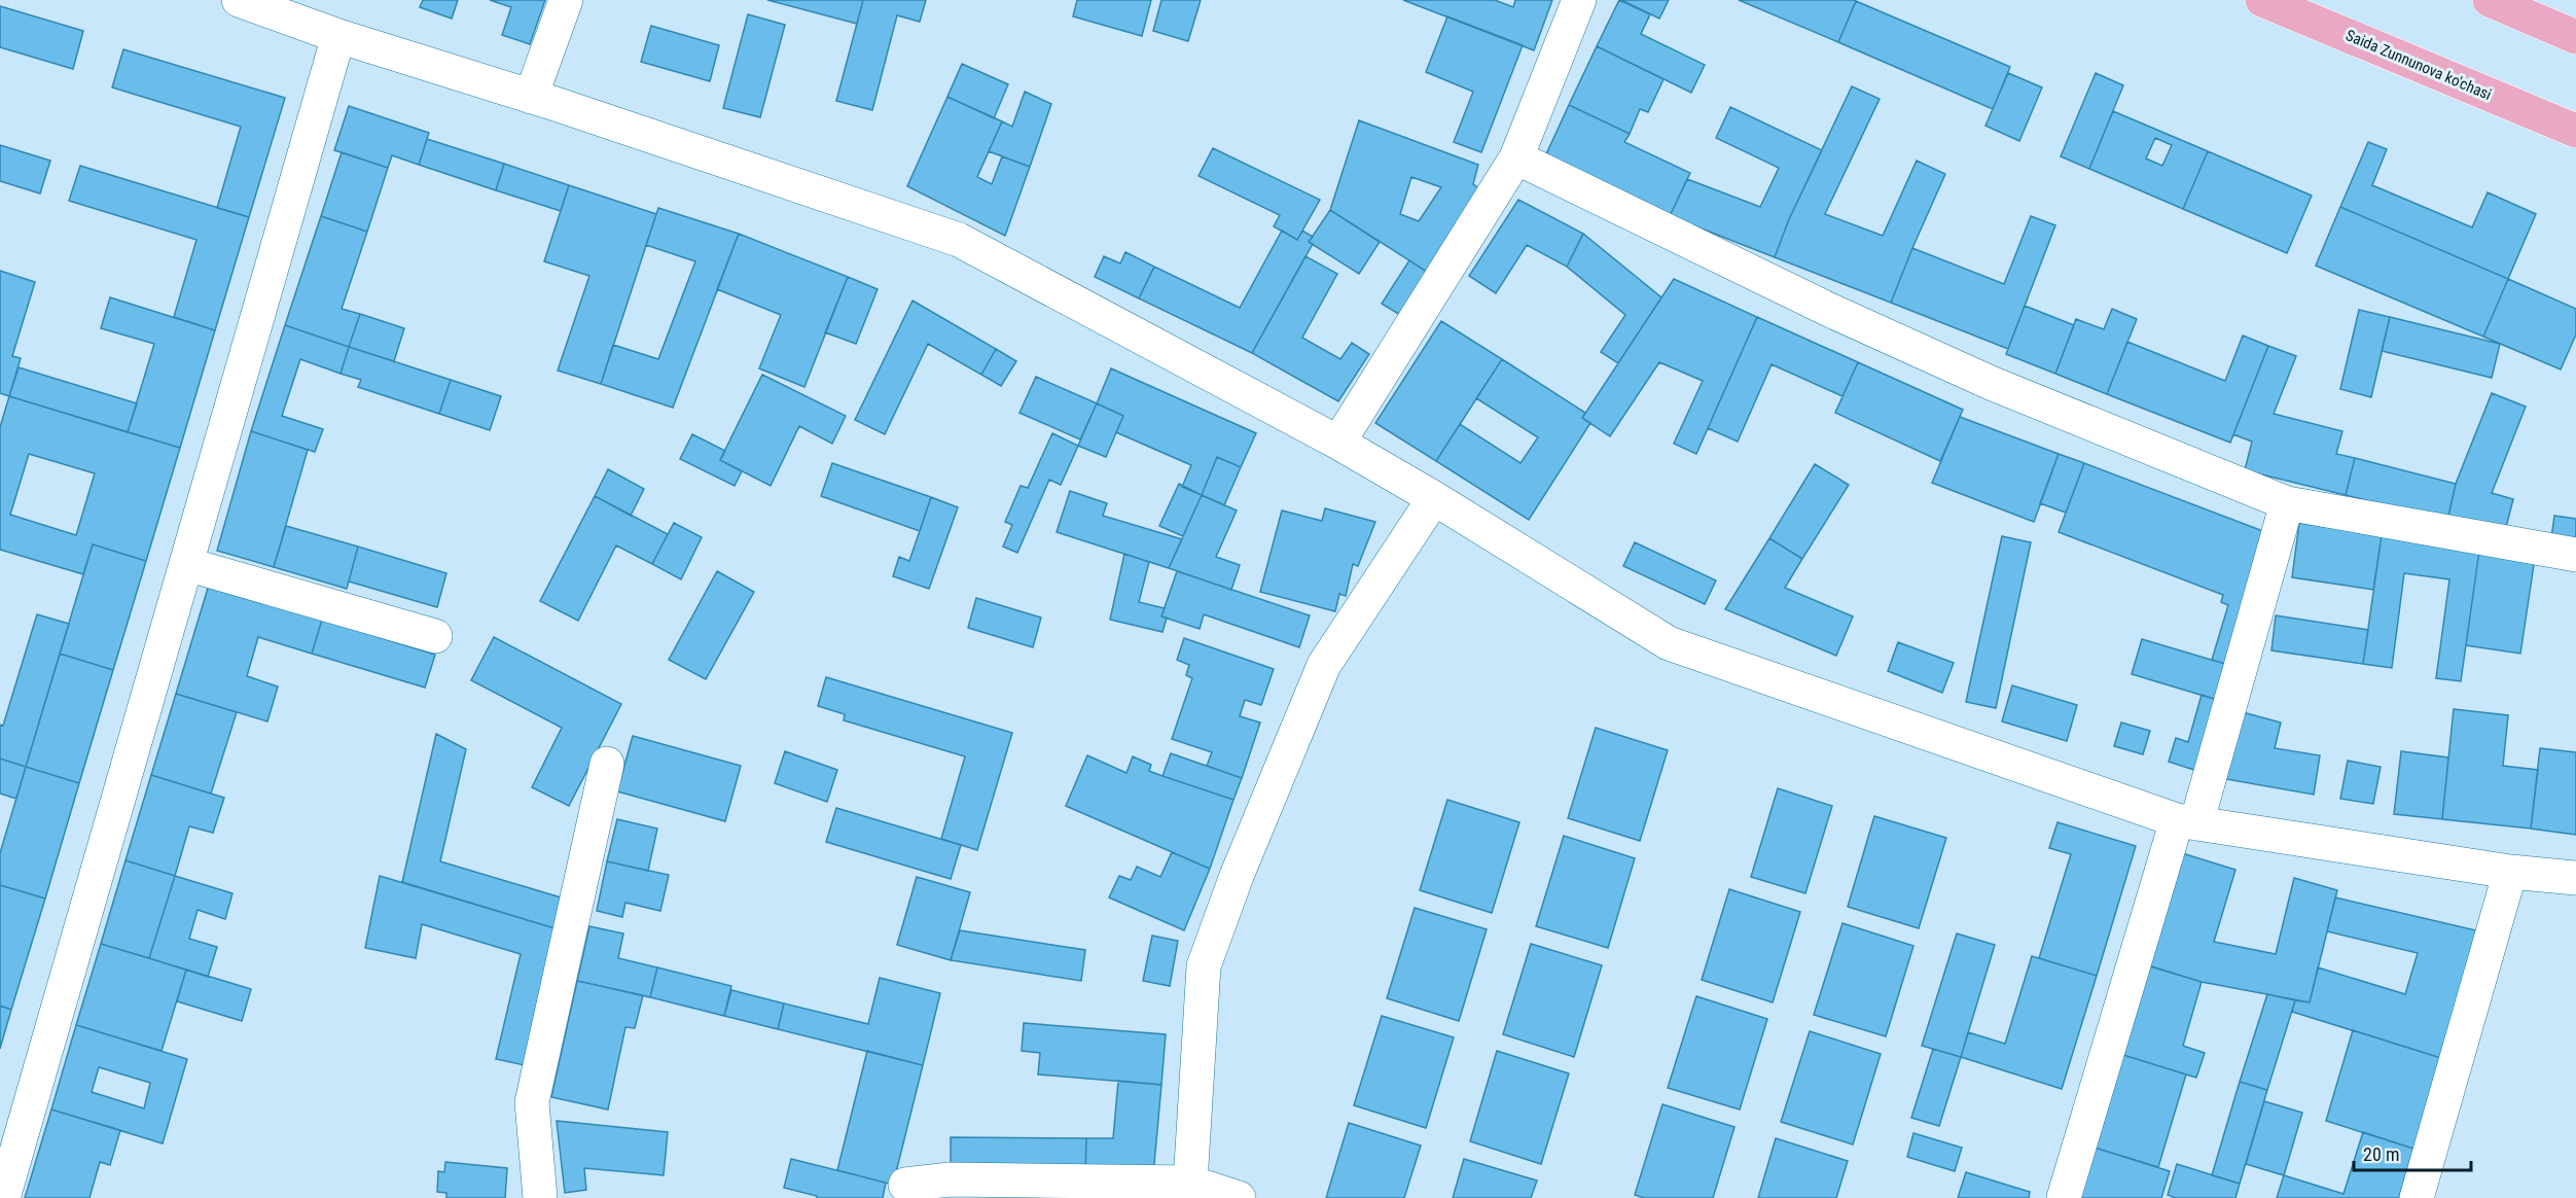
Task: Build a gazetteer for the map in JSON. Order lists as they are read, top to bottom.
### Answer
{
  "streets": {
    "main road": ["Saida Zunnunova ko'chasi"]
  },
  "scale_bar": "20 m"
}
